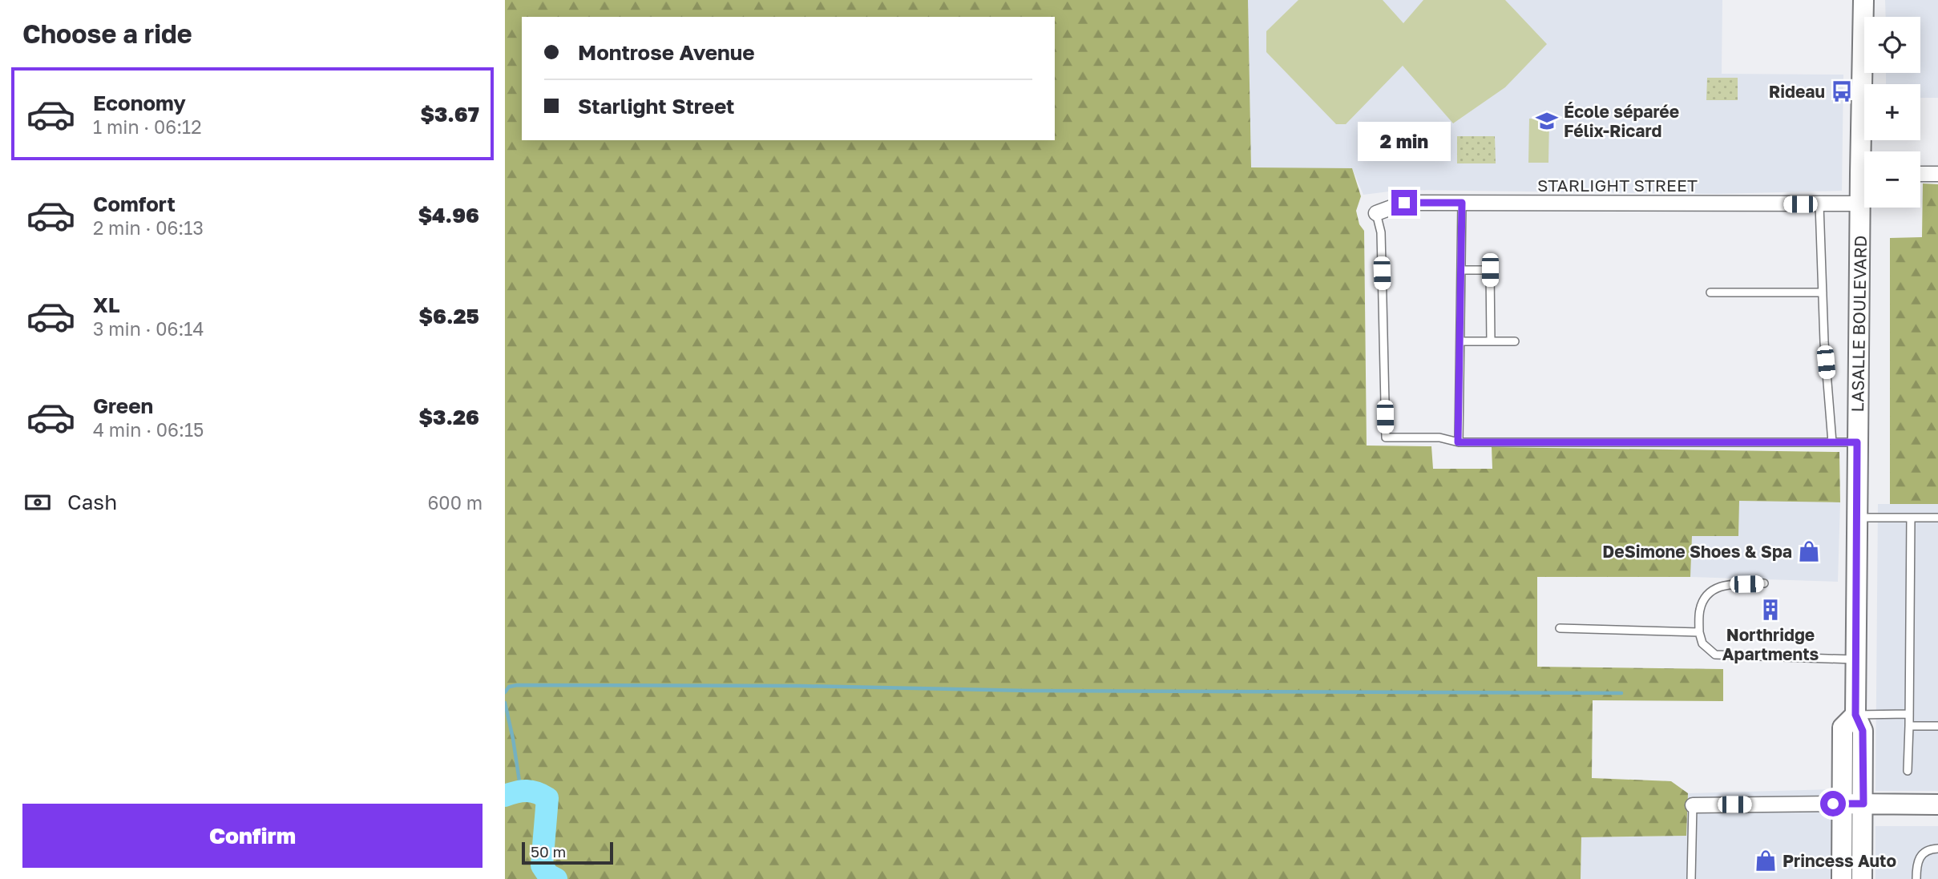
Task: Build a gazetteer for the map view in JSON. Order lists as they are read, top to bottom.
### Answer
{
  "streets": {
    "main road": ["LASALLE BOULEVARD"],
    "street": ["STARLIGHT STREET"]
  },
  "crossings": [
    ["STARLIGHT STREET", "LASALLE BOULEVARD"]
  ],
  "places": {
    "bus stop": ["Rideau"],
    "school or university": ["École séparée Félix-Ricard"],
    "shop": ["DeSimone Shoes & Spa", "Princess Auto"],
    "building": ["Northridge Apartments"]
  },
  "scale_bar": "50 m",
  "page": {
    "heading": "Choose a ride",
    "map_buttons": ["+", "−"],
    "banner": ["Montrose Avenue", "Starlight Street"],
    "list": [
      {
        "name": "Economy",
        "note": "1 min · 06:12",
        "value": "$3.67"
      },
      {
        "name": "Comfort",
        "note": "2 min · 06:13",
        "value": "$4.96"
      },
      {
        "name": "XL",
        "note": "3 min · 06:14",
        "value": "$6.25"
      },
      {
        "name": "Green",
        "note": "4 min · 06:15",
        "value": "$3.26"
      }
    ],
    "bubble": "2 min",
    "pay": ["Cash", "600 m"],
    "buttons": "Confirm",
    "scale": "50 m"
  }
}
